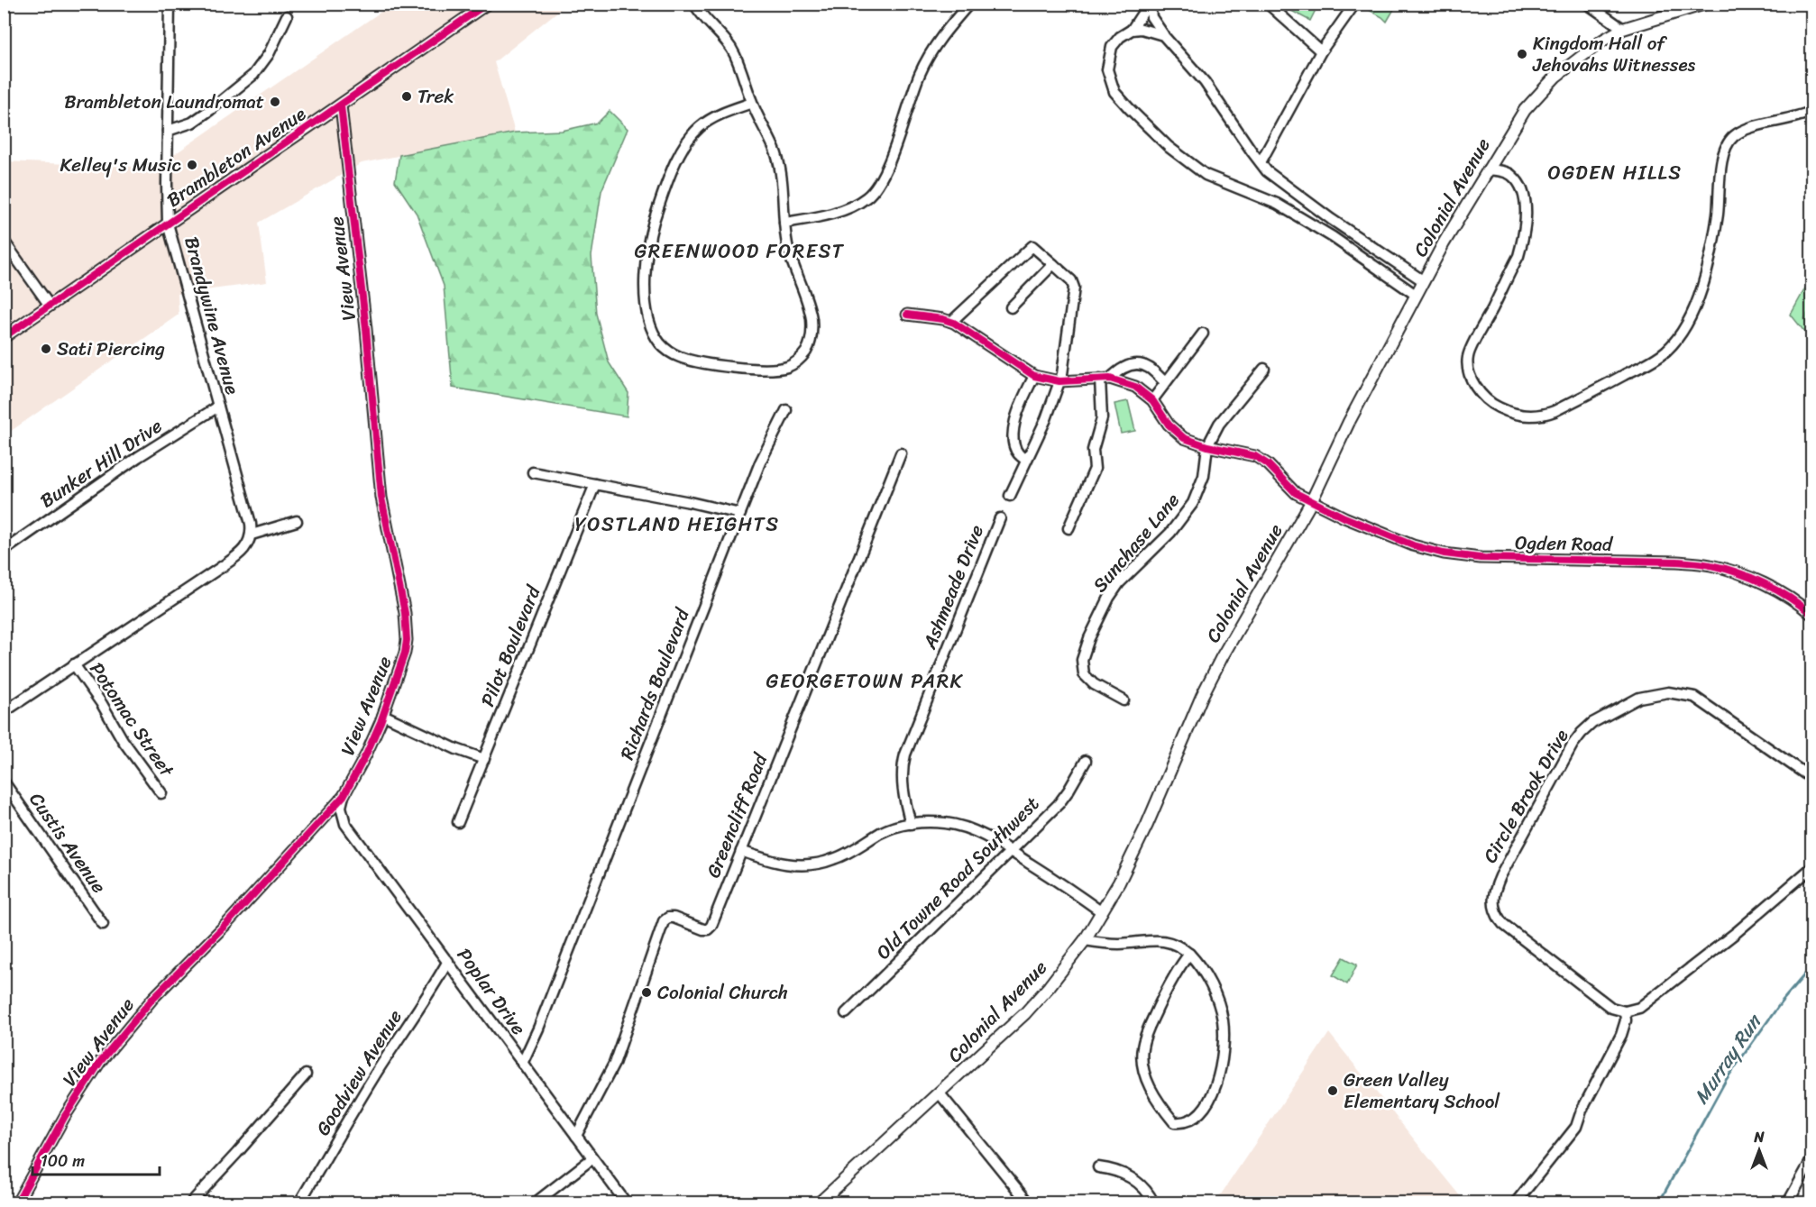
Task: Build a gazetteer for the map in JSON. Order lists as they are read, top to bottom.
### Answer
{
  "streets": {
    "main road": ["Brambleton Avenue", "Colonial Avenue"],
    "street": [
      "View Avenue",
      "Brandywine Avenue",
      "Bunker Hill Drive",
      "Sunchase Lane",
      "Ogden Road",
      "Ashmeade Drive",
      "Pilot Boulevard",
      "Richards Boulevard",
      "Potomac Street",
      "Circle Brook Drive",
      "Greencliff Road",
      "Custis Avenue",
      "Old Towne Road Southwest",
      "Poplar Drive",
      "Goodview Avenue"
    ]
  },
  "crossings": [
    ["Brambleton Avenue", "View Avenue"],
    ["Brambleton Avenue", "Brandywine Avenue"],
    ["Colonial Avenue", "Ogden Road"],
    ["View Avenue", "Poplar Drive"],
    ["Brandywine Avenue", "Bunker Hill Drive"],
    ["Sunchase Lane", "Ogden Road"],
    ["Richards Boulevard", "Poplar Drive"],
    ["Greencliff Road", "Poplar Drive"],
    ["Poplar Drive", "Goodview Avenue"]
  ],
  "districts": [
    "OGDEN HILLS",
    "GREENWOOD FOREST",
    "YOSTLAND HEIGHTS",
    "GEORGETOWN PARK"
  ],
  "water": ["Murray Run"],
  "places": [
    "Kingdom Hall of Jehovahs Witnesses",
    "Trek",
    "Brambleton Laundromat",
    "Kelley's Music",
    "Sati Piercing",
    "Colonial Church",
    "Green Valley Elementary School"
  ],
  "scale_bar": "100 m",
  "north": "top"
}
